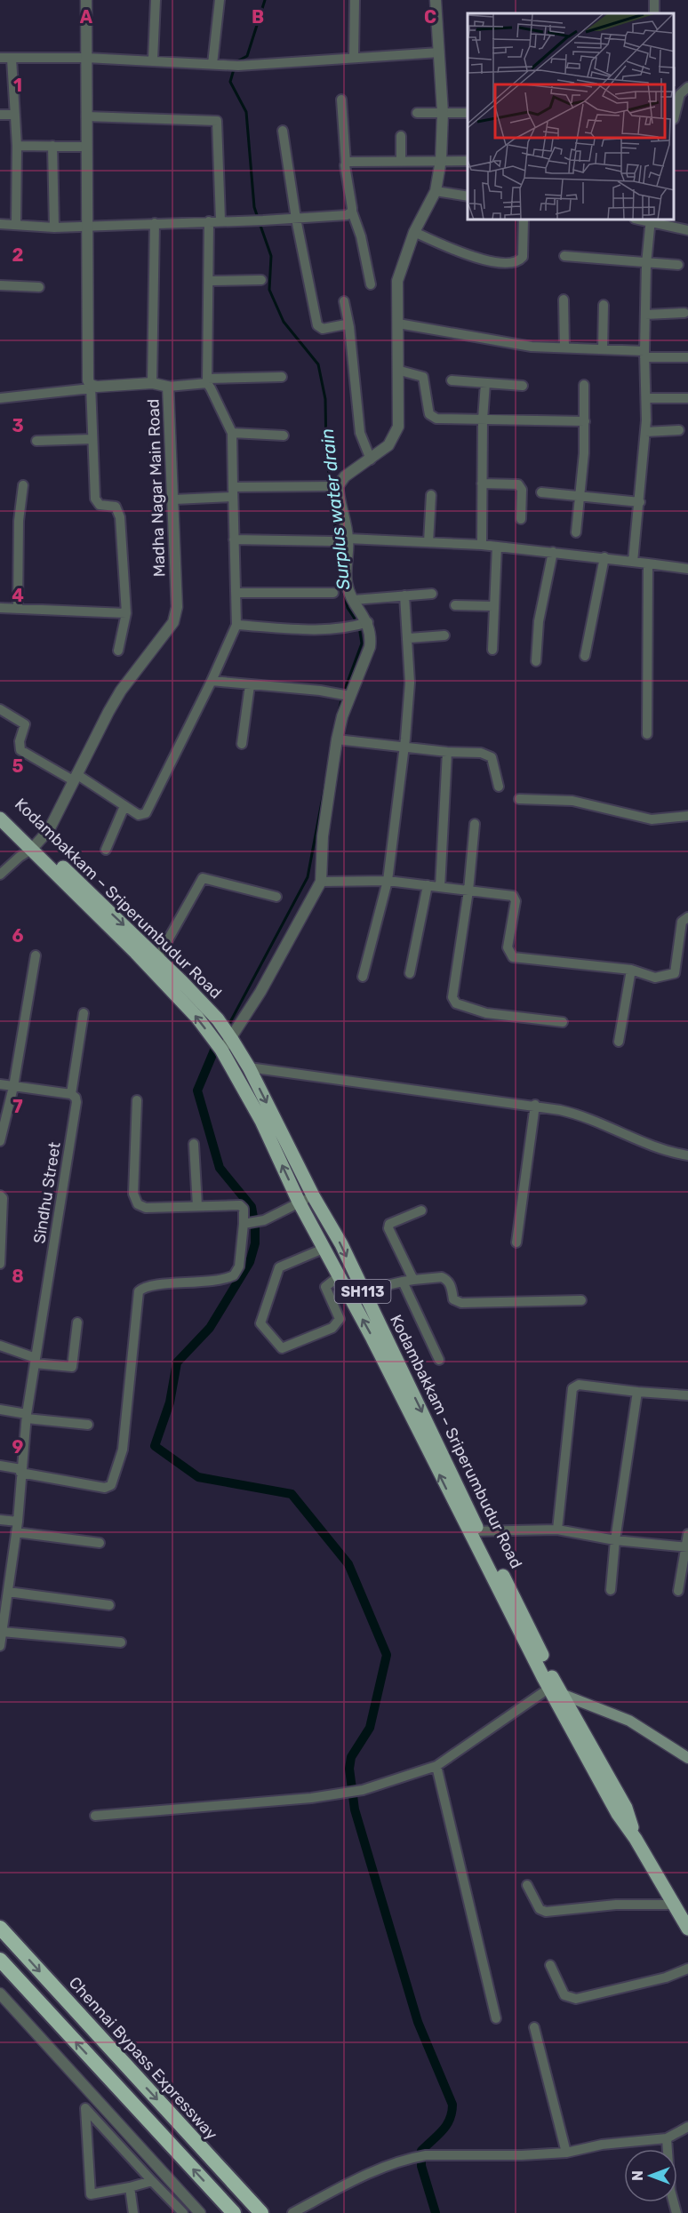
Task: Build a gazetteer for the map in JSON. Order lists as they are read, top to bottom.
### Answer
{
  "streets": {
    "highway": ["Chennai Bypass Expressway"],
    "main road": ["Kodambakkam – Sriperumbudur Road", "SH113"],
    "street": ["Madha Nagar Main Road", "Sindhu Street"]
  },
  "crossings": [
    ["Madha Nagar Main Road", "Kodambakkam – Sriperumbudur Road"]
  ],
  "water": ["Surplus water drain"],
  "north": "left",
  "grid": {
    "columns": ["A", "B", "C"],
    "rows": [
      "1",
      "2",
      "3",
      "4",
      "5",
      "6",
      "7",
      "8",
      "9"
    ]
  }
}
